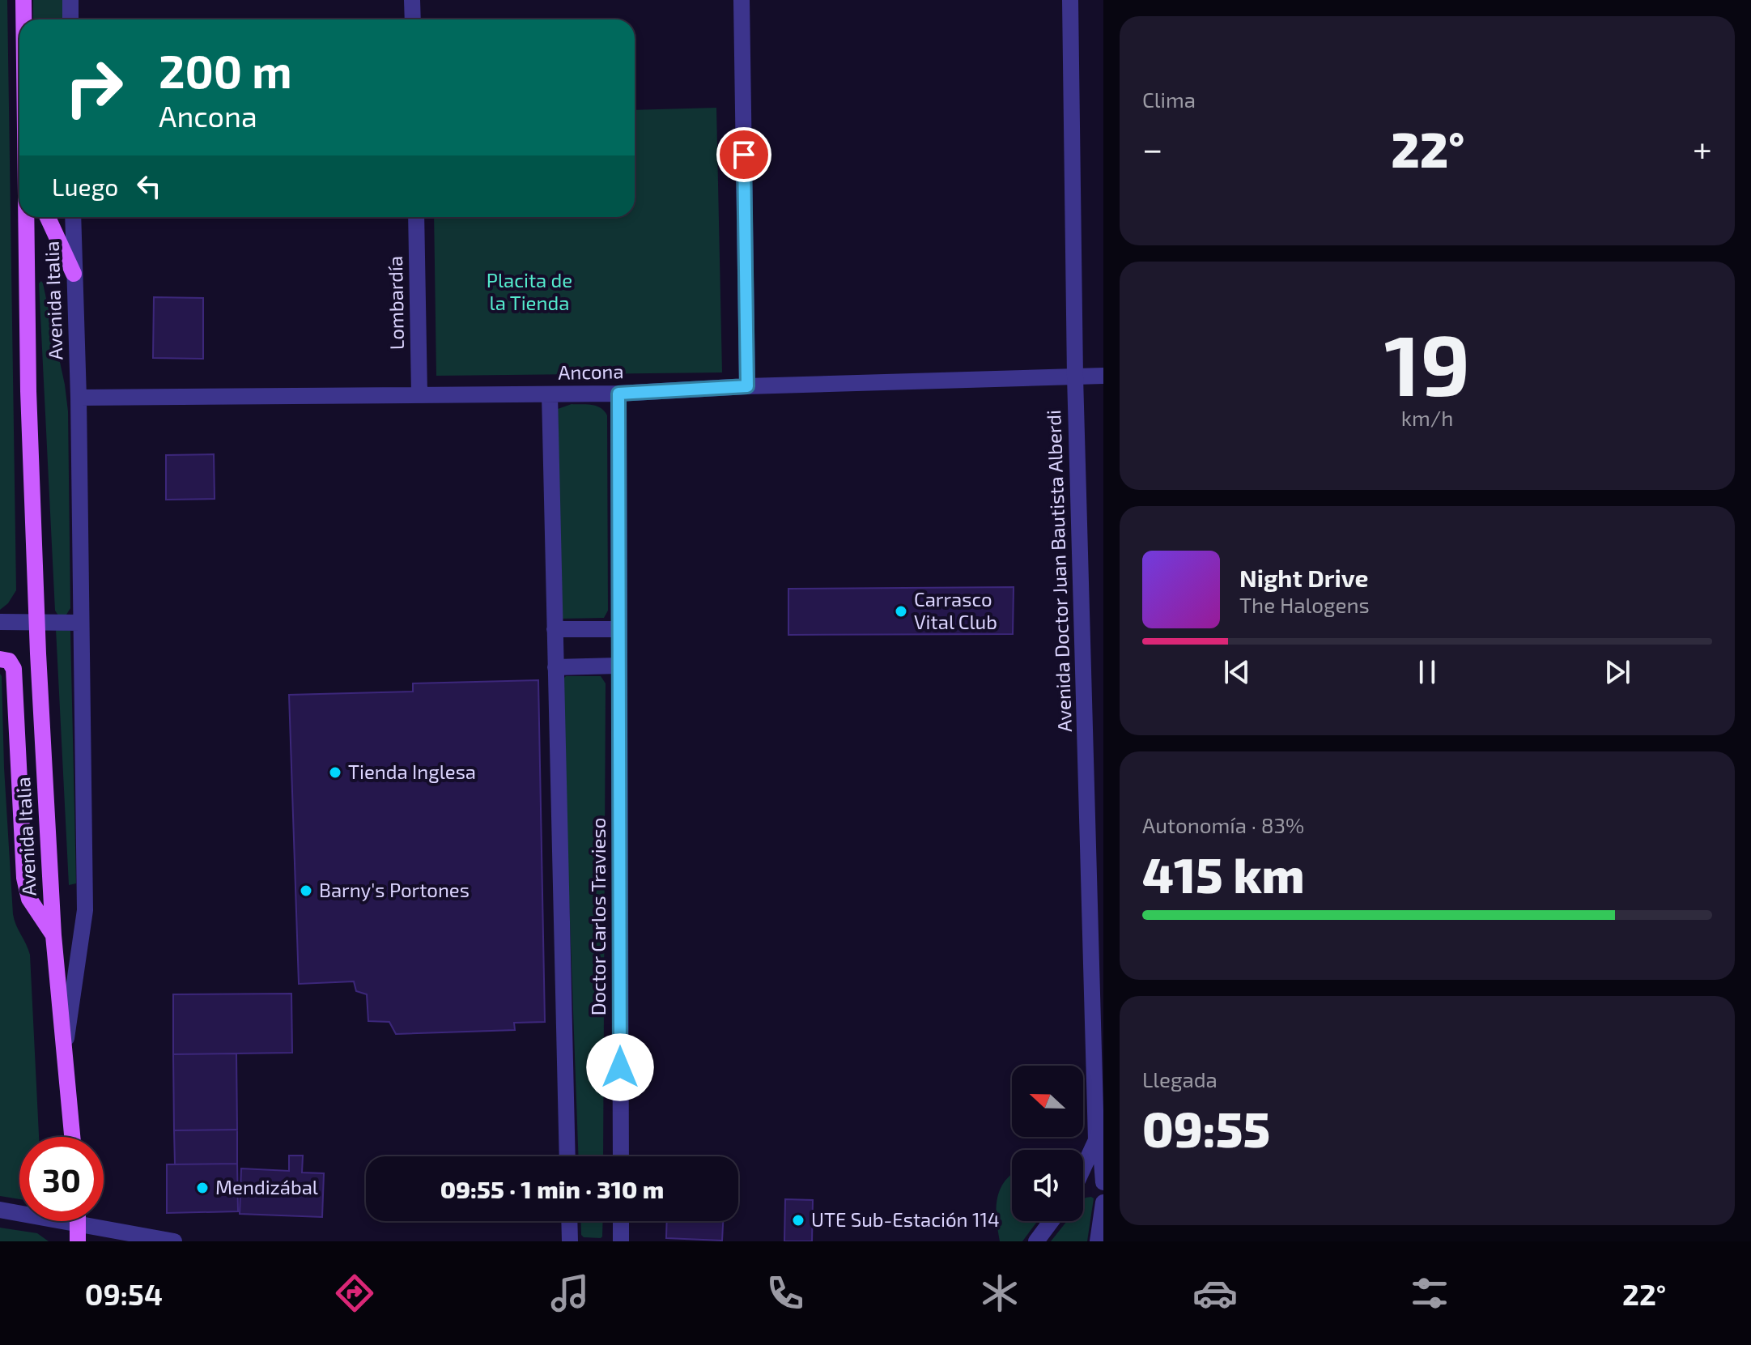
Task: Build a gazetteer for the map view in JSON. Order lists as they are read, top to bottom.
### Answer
{
  "streets": {
    "main road": ["Avenida Italia"],
    "street": [
      "Lombardía",
      "Ancona",
      "Avenida Doctor Juan Bautista Alberdi",
      "Doctor Carlos Travieso"
    ]
  },
  "crossings": [
    ["Avenida Italia", "Ancona"],
    ["Lombardía", "Ancona"],
    ["Ancona", "Avenida Doctor Juan Bautista Alberdi"],
    ["Ancona", "Doctor Carlos Travieso"]
  ],
  "parks": ["Placita de la Tienda"],
  "places": [
    "Carrasco Vital Club",
    "Tienda Inglesa",
    "Barny's Portones",
    "Mendizábal",
    "UTE Sub-Estación 114"
  ],
  "north": "left",
  "page": {
    "tile": [
      "Clima",
      ["19", "km/h"],
      ["Autonomía · 83%", "415 km"],
      ["Llegada", "09:55"]
    ],
    "turn": ["200 m", "Ancona"],
    "heat": ["−", "22°", "+"],
    "then": "Luego",
    "song": ["Night Drive", "The Halogens"],
    "limit": "30",
    "trip": "09:55 · 1 min · 310 m",
    "tabs": ["09:54", "22°"]
  }
}
